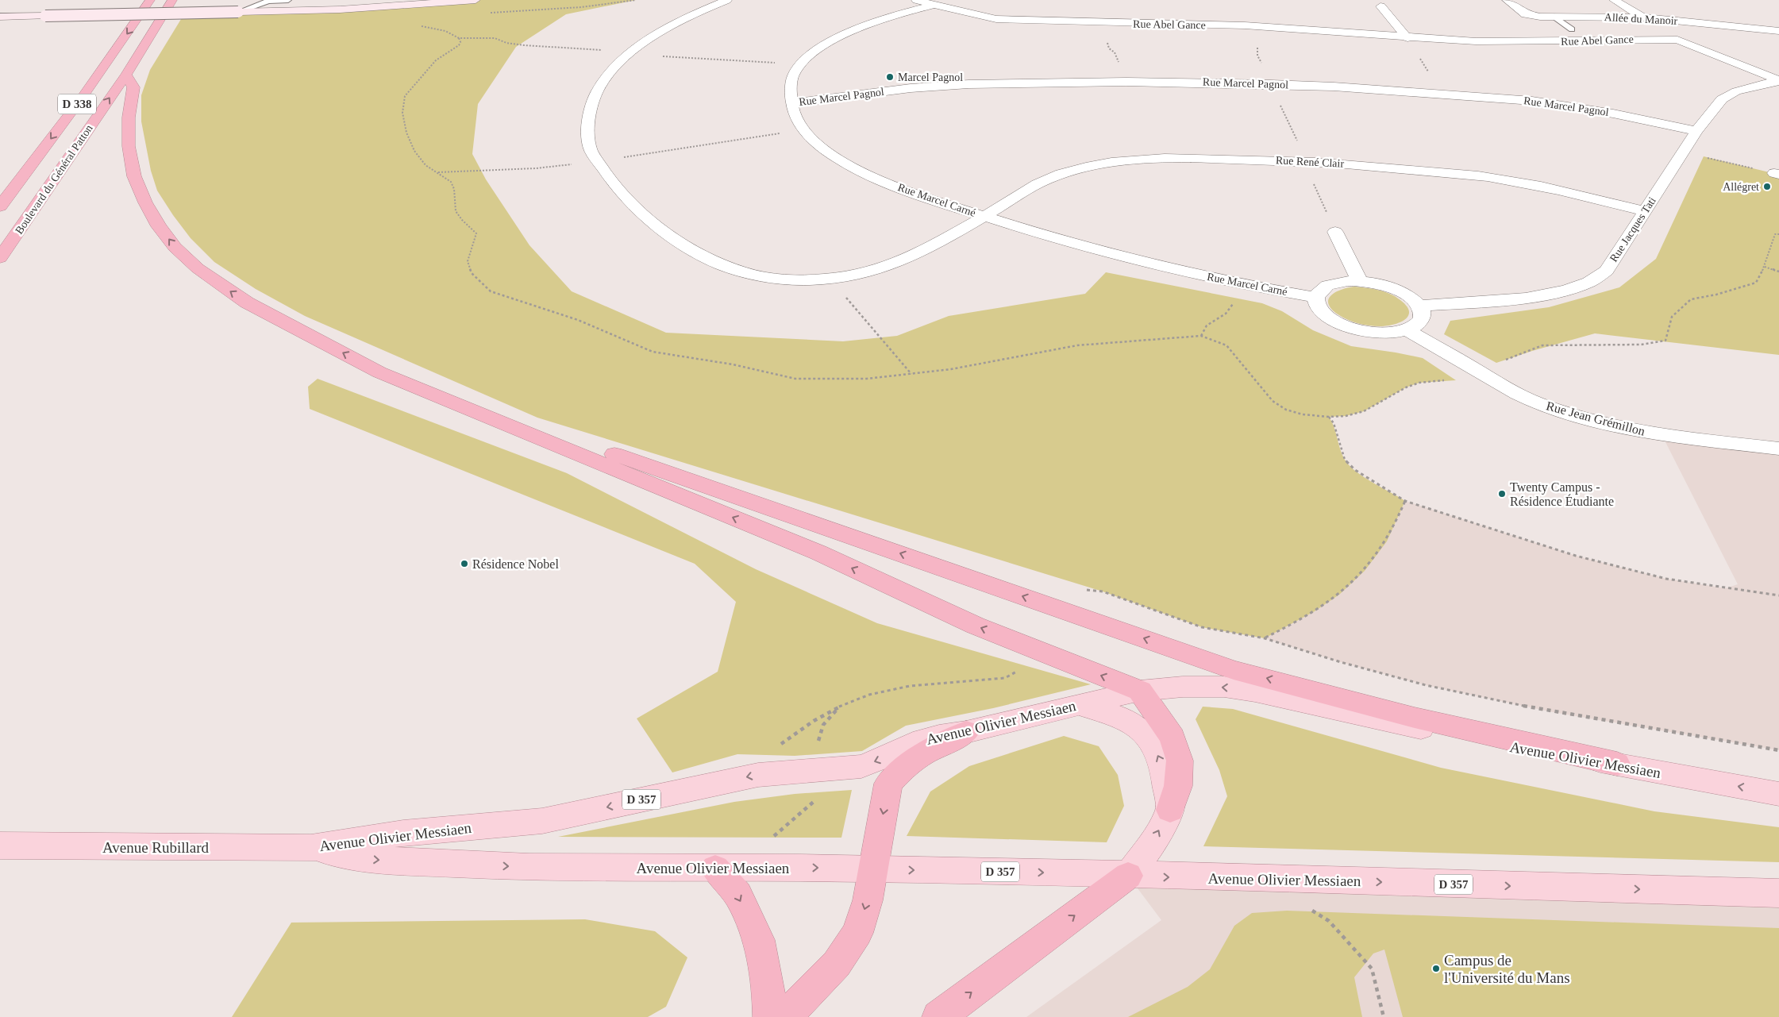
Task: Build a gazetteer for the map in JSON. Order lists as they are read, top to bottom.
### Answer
{
  "streets": {
    "highway": ["D 338", "Boulevard du Général Patton"],
    "main road": ["Avenue Olivier Messiaen", "D 357", "Avenue Rubillard"],
    "street": [
      "Allée du Manoir",
      "Rue Abel Gance",
      "Rue Marcel Pagnol",
      "Rue René Clair",
      "Rue Marcel Carné",
      "Rue Jacques Tati",
      "Rue Jean Grémillon"
    ]
  },
  "crossings": [
    ["Rue Abel Gance", "Rue Marcel Carné"],
    ["Rue Abel Gance", "Rue Jacques Tati"],
    ["Rue Marcel Pagnol", "Rue Marcel Carné"],
    ["Rue Marcel Pagnol", "Rue Jacques Tati"],
    ["Rue René Clair", "Rue Marcel Carné"],
    ["Rue René Clair", "Rue Jacques Tati"],
    ["Avenue Olivier Messiaen", "Avenue Rubillard"]
  ],
  "places": [
    "Marcel Pagnol",
    "Allégret",
    "Twenty Campus - Résidence Étudiante",
    "Résidence Nobel",
    "Campus de l'Université du Mans"
  ]
}
